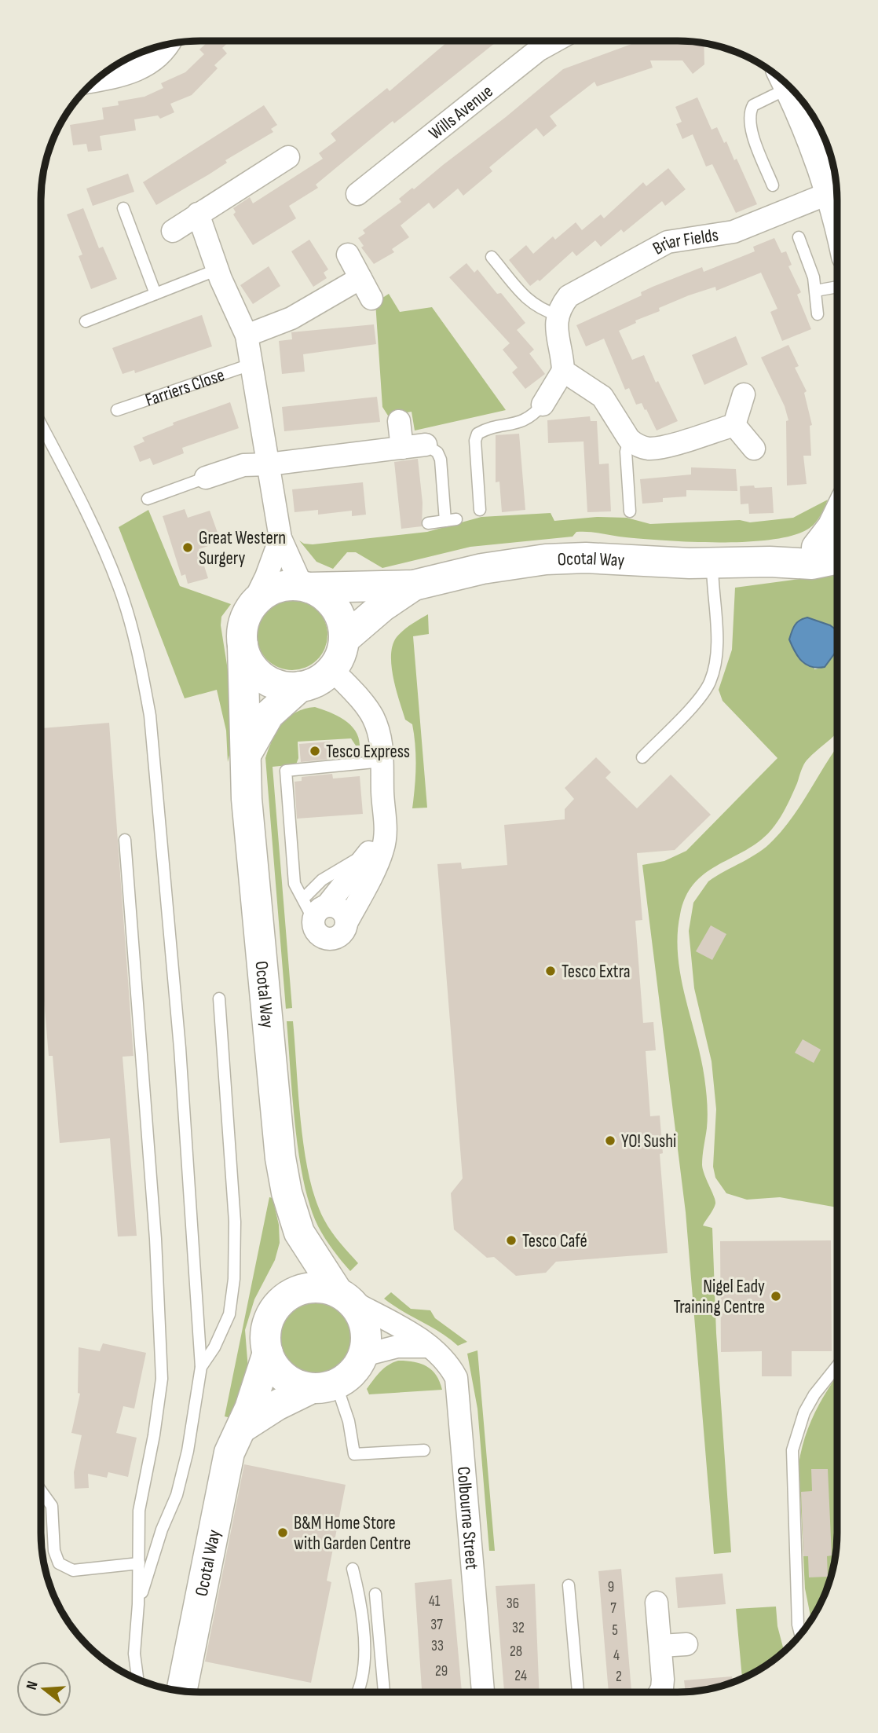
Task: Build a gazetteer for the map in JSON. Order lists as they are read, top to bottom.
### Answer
{
  "streets": {
    "main road": ["Ocotal Way"],
    "street": ["Wills Avenue", "Briar Fields", "Colbourne Street"],
    "lane": ["Farriers Close"]
  },
  "crossings": [
    ["Ocotal Way", "Colbourne Street"]
  ],
  "places": [
    "Great Western Surgery",
    "Tesco Express",
    "Tesco Extra",
    "YO! Sushi",
    "Tesco Café",
    "Nigel Eady Training Centre",
    "B&M Home Store with Garden Centre"
  ],
  "house_numbers": [
    "9",
    "41",
    "36",
    "7",
    "37",
    "32",
    "5",
    "33",
    "28",
    "4",
    "29",
    "24",
    "2"
  ],
  "north": "left"
}
